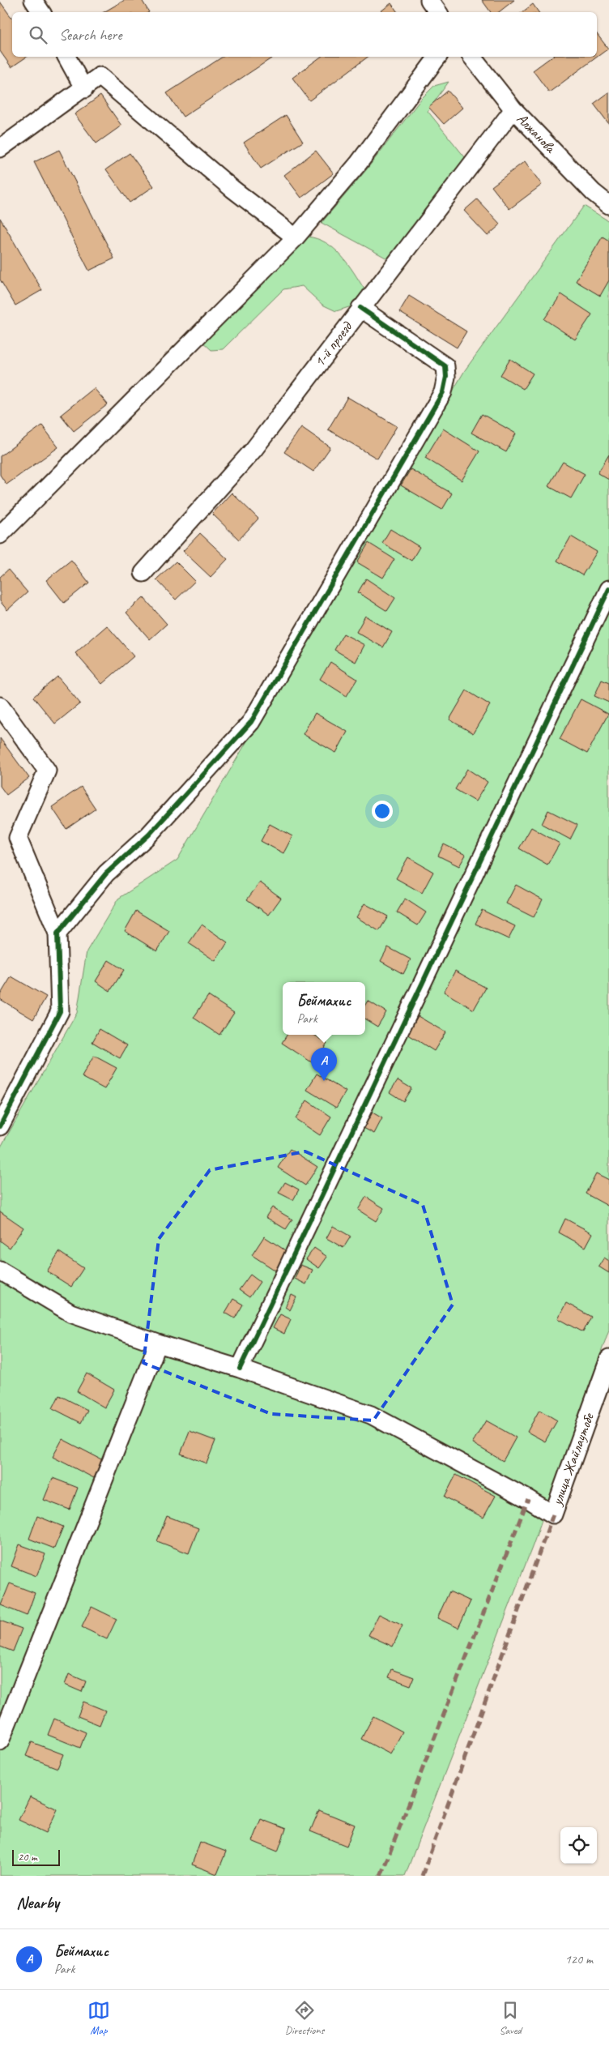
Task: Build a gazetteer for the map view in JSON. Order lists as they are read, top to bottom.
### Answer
{
  "streets": {
    "street": ["Алжанова", "1-й проезд", "улица Жайлаутобе"]
  },
  "crossings": [
    ["Алжанова", "1-й проезд"]
  ],
  "scale_bar": "20 m",
  "page": {
    "search": "Search here",
    "popup": ["Беймахис", "Park"],
    "pins": "A",
    "scale": "20 m",
    "heading": "Nearby",
    "list": [
      {
        "mark": "A",
        "name": "Беймахис",
        "note": "Park",
        "value": "120 m"
      }
    ],
    "nav": ["Map", "Directions", "Saved"]
  }
}
